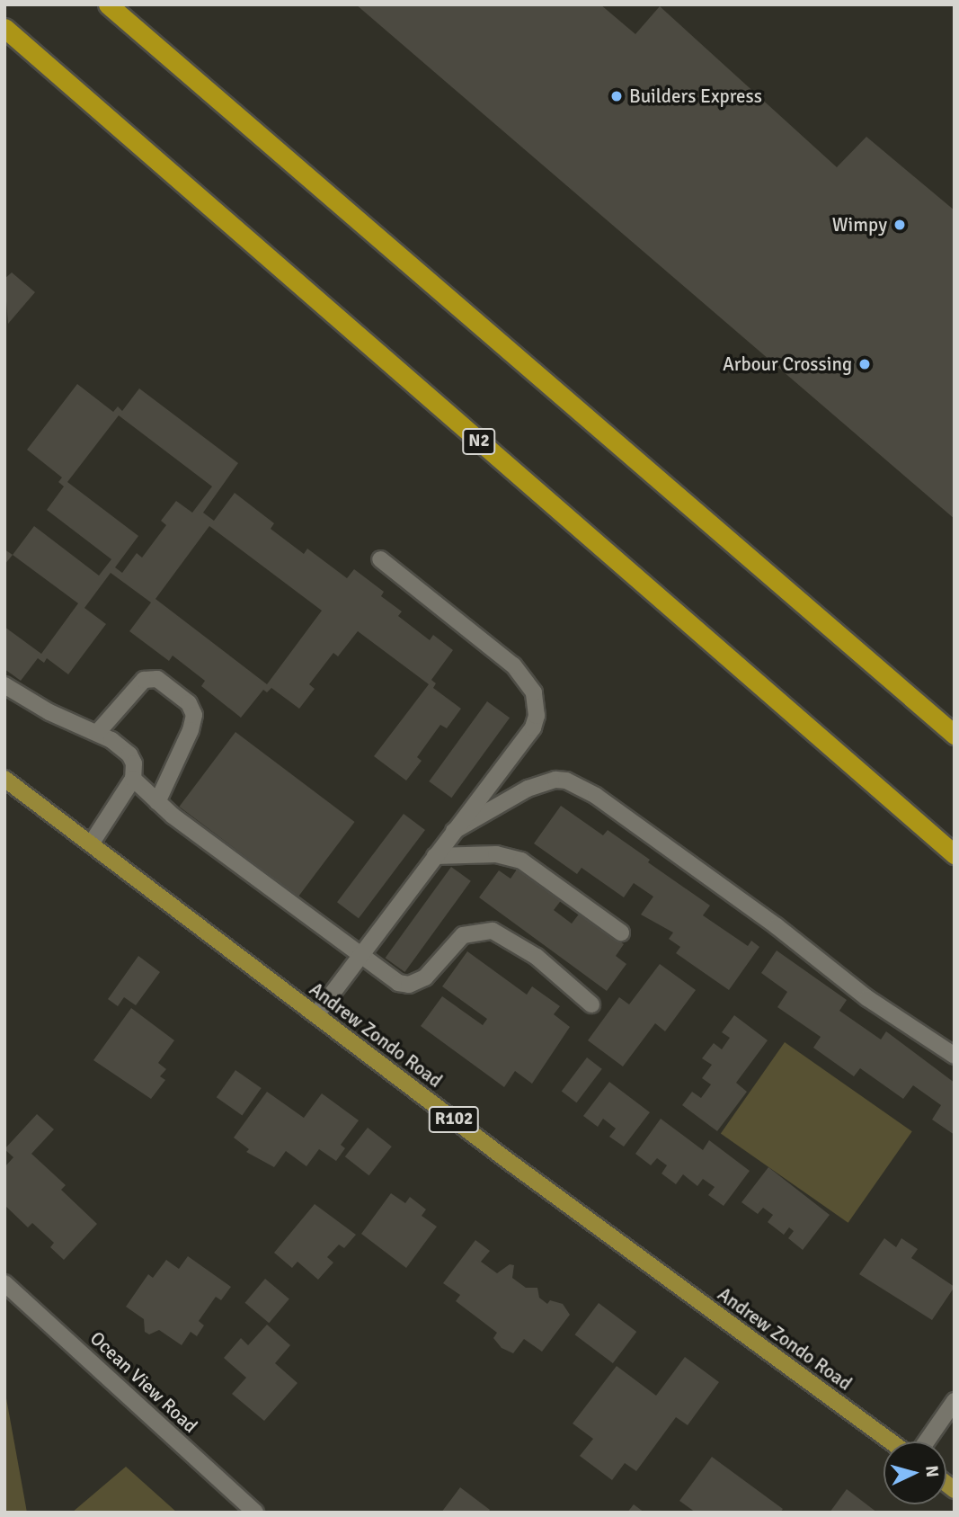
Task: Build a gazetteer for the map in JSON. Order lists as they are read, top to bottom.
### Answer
{
  "streets": {
    "highway": ["N2"],
    "main road": ["Andrew Zondo Road", "R102"],
    "street": ["Ocean View Road"]
  },
  "places": ["Builders Express", "Wimpy", "Arbour Crossing"],
  "north": "right"
}
